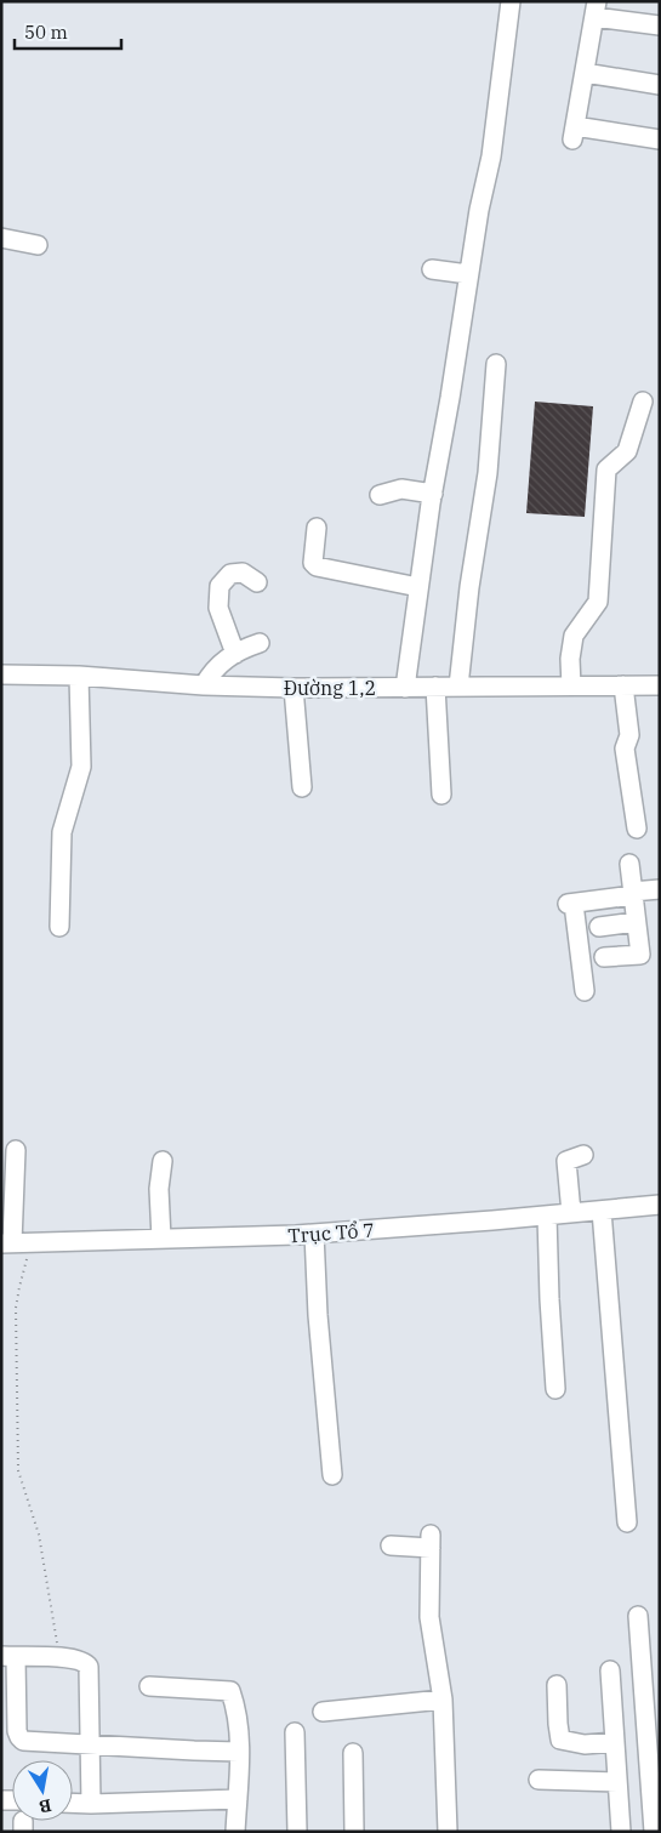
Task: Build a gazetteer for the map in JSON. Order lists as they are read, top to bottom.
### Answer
{
  "streets": {
    "street": ["Đường 1,2", "Trục Tổ 7"]
  },
  "scale_bar": "50 m",
  "north": "bottom"
}
